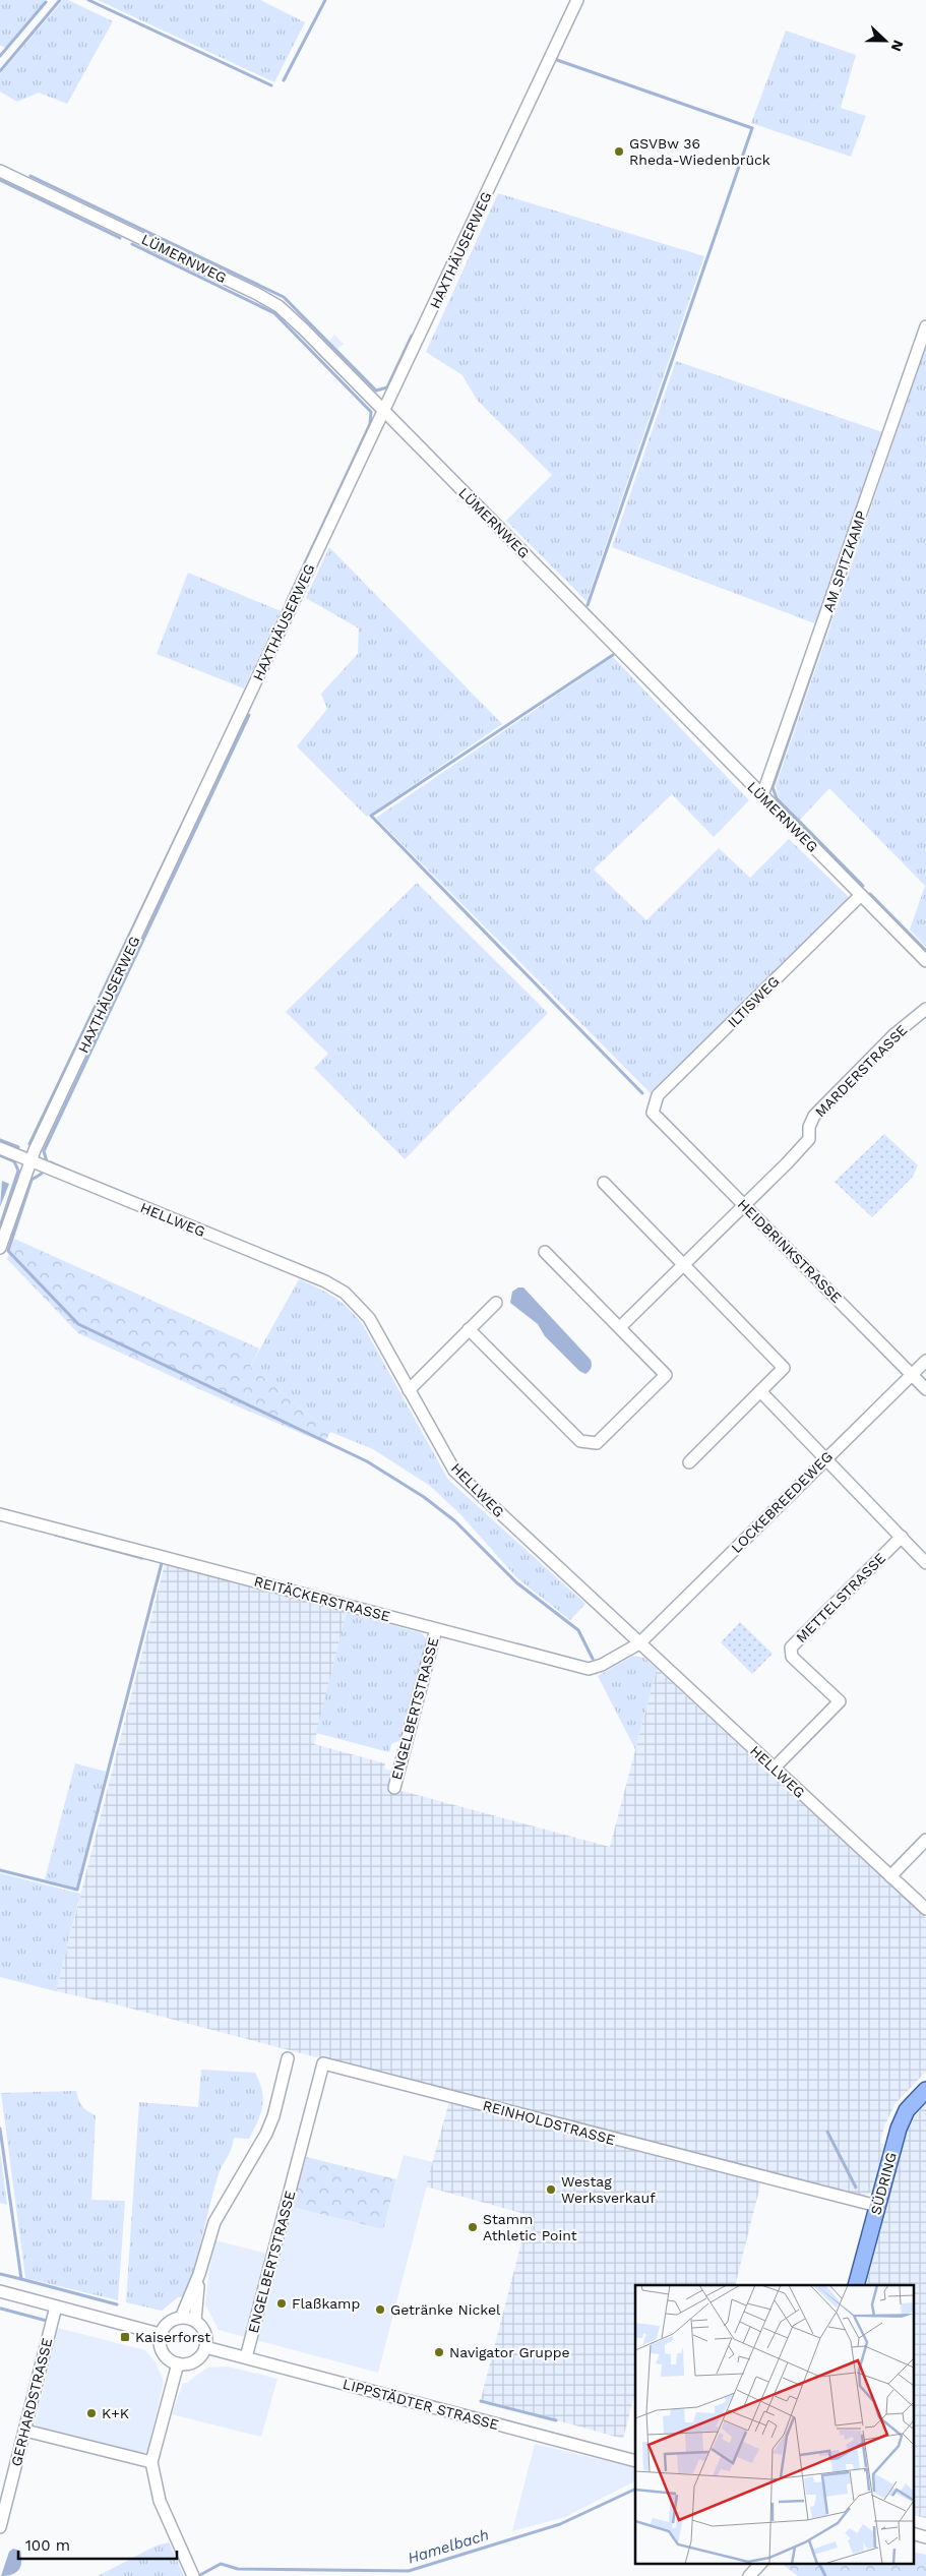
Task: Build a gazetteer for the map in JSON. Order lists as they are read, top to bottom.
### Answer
{
  "streets": {
    "main road": ["SÜDRING"],
    "street": [
      "HAXTHÄUSERWEG",
      "LÜMERNWEG",
      "AM SPITZKAMP",
      "ILTISWEG",
      "MARDERSTRASSE",
      "HELLWEG",
      "HEIDBRINKSTRASSE",
      "LOCKEBREEDEWEG",
      "METTELSTRASSE",
      "REITÄCKERSTRASSE",
      "ENGELBERTSTRASSE",
      "REINHOLDSTRASSE",
      "GERHARDSTRASSE",
      "LIPPSTÄDTER STRASSE"
    ]
  },
  "crossings": [
    ["HAXTHÄUSERWEG", "LÜMERNWEG"],
    ["HAXTHÄUSERWEG", "HELLWEG"],
    ["LÜMERNWEG", "AM SPITZKAMP"],
    ["LÜMERNWEG", "ILTISWEG"],
    ["ILTISWEG", "HEIDBRINKSTRASSE"],
    ["MARDERSTRASSE", "HEIDBRINKSTRASSE"],
    ["HELLWEG", "LOCKEBREEDEWEG"],
    ["HELLWEG", "METTELSTRASSE"],
    ["HELLWEG", "REITÄCKERSTRASSE"],
    ["HEIDBRINKSTRASSE", "LOCKEBREEDEWEG"],
    ["LOCKEBREEDEWEG", "REITÄCKERSTRASSE"],
    ["REITÄCKERSTRASSE", "ENGELBERTSTRASSE"],
    ["ENGELBERTSTRASSE", "REINHOLDSTRASSE"],
    ["ENGELBERTSTRASSE", "LIPPSTÄDTER STRASSE"],
    ["REINHOLDSTRASSE", "SÜDRING"]
  ],
  "water": ["Hamelbach"],
  "places": {
    "other": [
      "GSVBw 36 Rheda-Wiedenbrück",
      "Westag Werksverkauf",
      "Stamm Athletic Point",
      "Flaßkamp",
      "Getränke Nickel",
      "Navigator Gruppe",
      "K+K"
    ],
    "transit": ["Kaiserforst"]
  },
  "scale_bar": "100 m",
  "north": "right"
}
